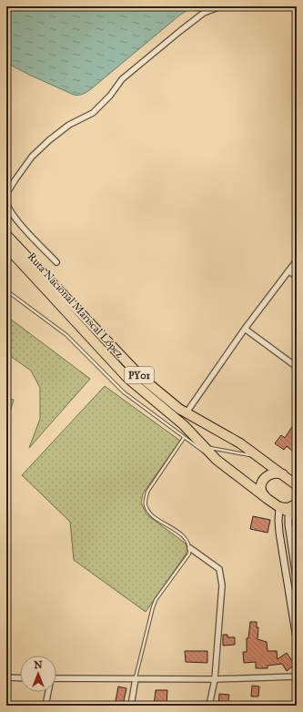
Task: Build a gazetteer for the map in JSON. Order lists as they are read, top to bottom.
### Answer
{
  "streets": {
    "highway": ["Ruta Nacional Mariscal López", "PY01"]
  },
  "north": "top"
}
